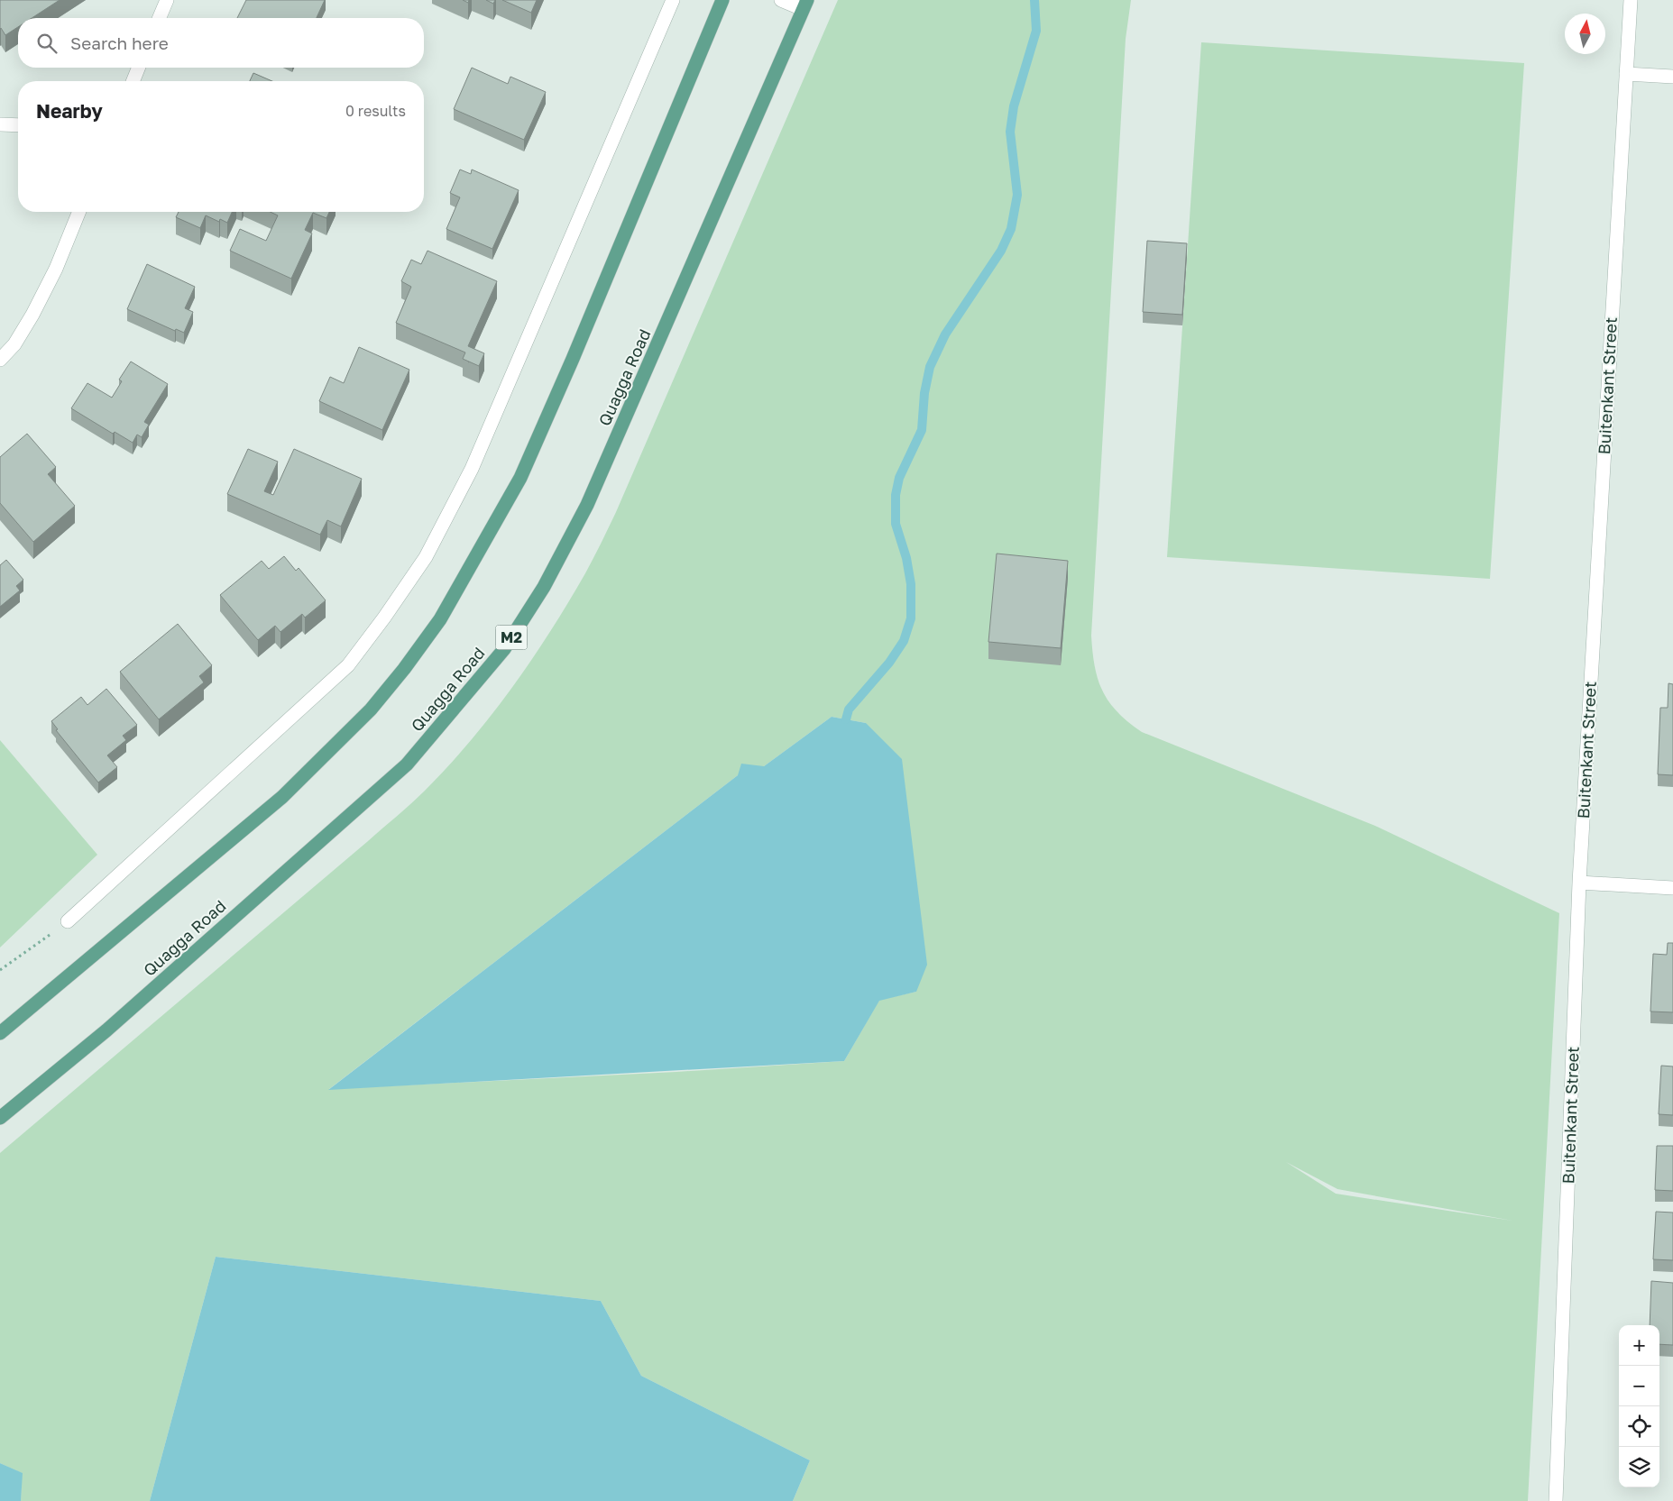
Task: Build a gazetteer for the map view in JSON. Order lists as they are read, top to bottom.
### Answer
{
  "streets": {
    "main road": ["Quagga Road", "M2"],
    "street": ["Buitenkant Street"]
  },
  "north": "top",
  "page": {
    "search": "Search here",
    "heading": ["Nearby", "0 results"],
    "map_buttons": ["+", "−"]
  }
}
